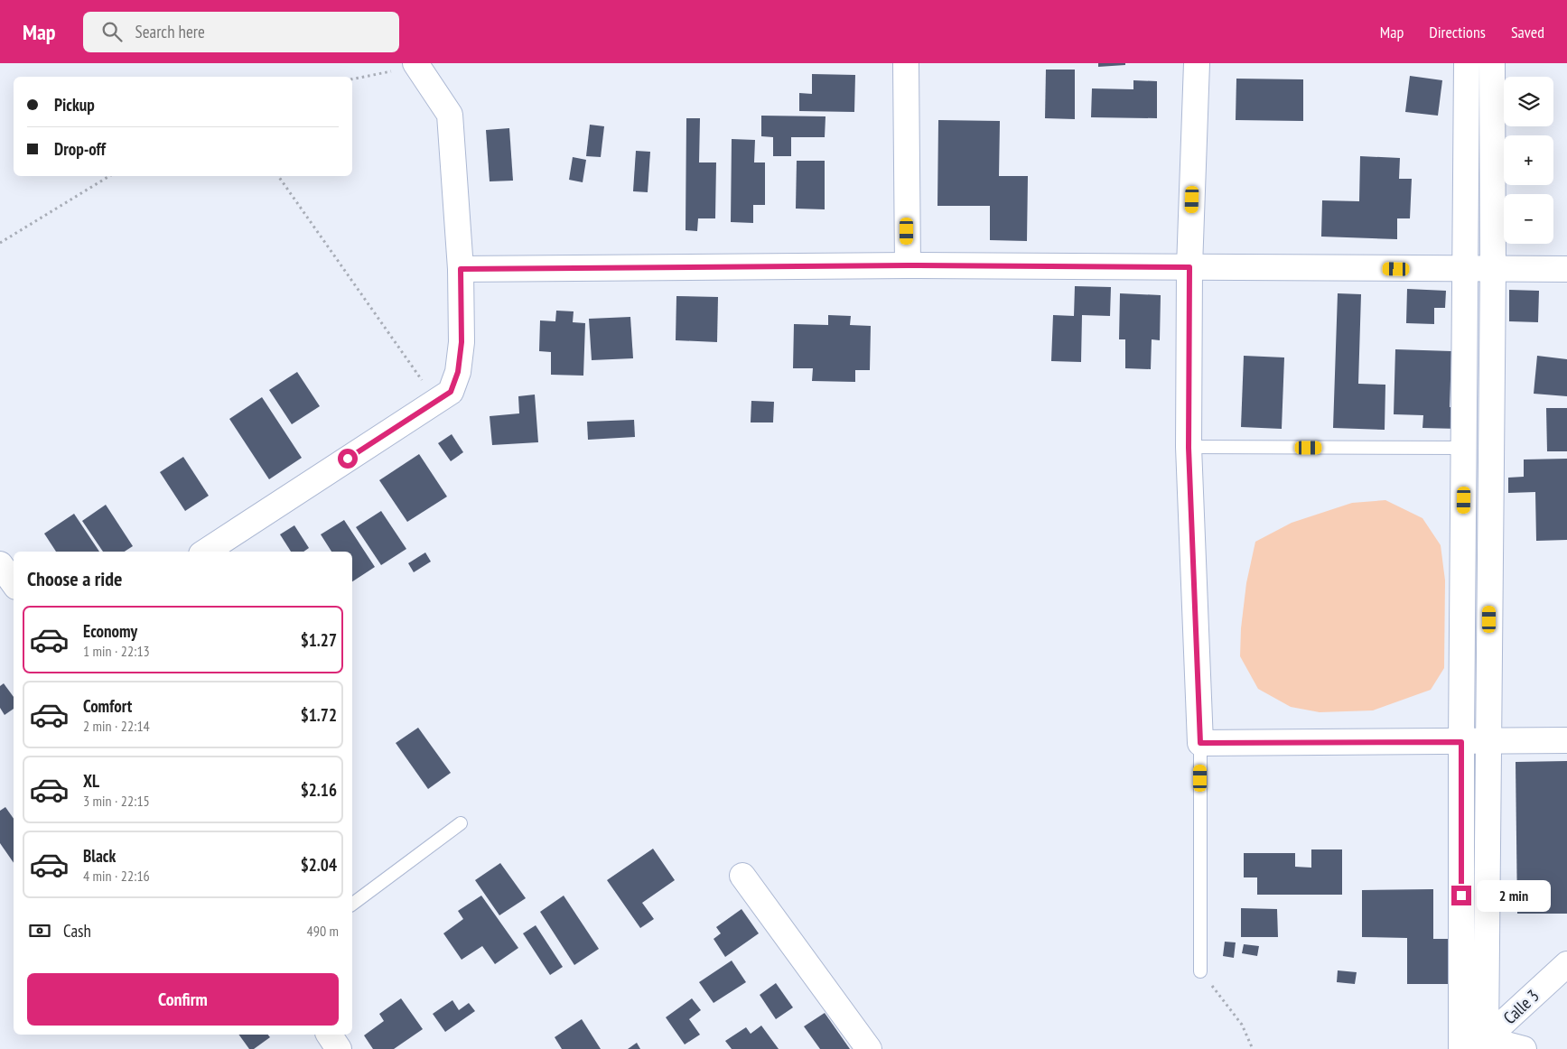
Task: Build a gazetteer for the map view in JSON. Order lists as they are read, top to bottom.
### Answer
{
  "streets": {
    "street": ["Calle 3"]
  },
  "page": {
    "header": "Map",
    "search": "Search here",
    "nav": ["Map", "Directions", "Saved"],
    "map_buttons": ["+", "−"],
    "banner": ["Pickup", "Drop-off"],
    "heading": "Choose a ride",
    "list": [
      {
        "name": "Economy",
        "note": "1 min · 22:13",
        "value": "$1.27"
      },
      {
        "name": "Comfort",
        "note": "2 min · 22:14",
        "value": "$1.72"
      },
      {
        "name": "XL",
        "note": "3 min · 22:15",
        "value": "$2.16"
      },
      {
        "name": "Black",
        "note": "4 min · 22:16",
        "value": "$2.04"
      }
    ],
    "bubble": "2 min",
    "pay": ["Cash", "490 m"],
    "buttons": "Confirm"
  }
}
